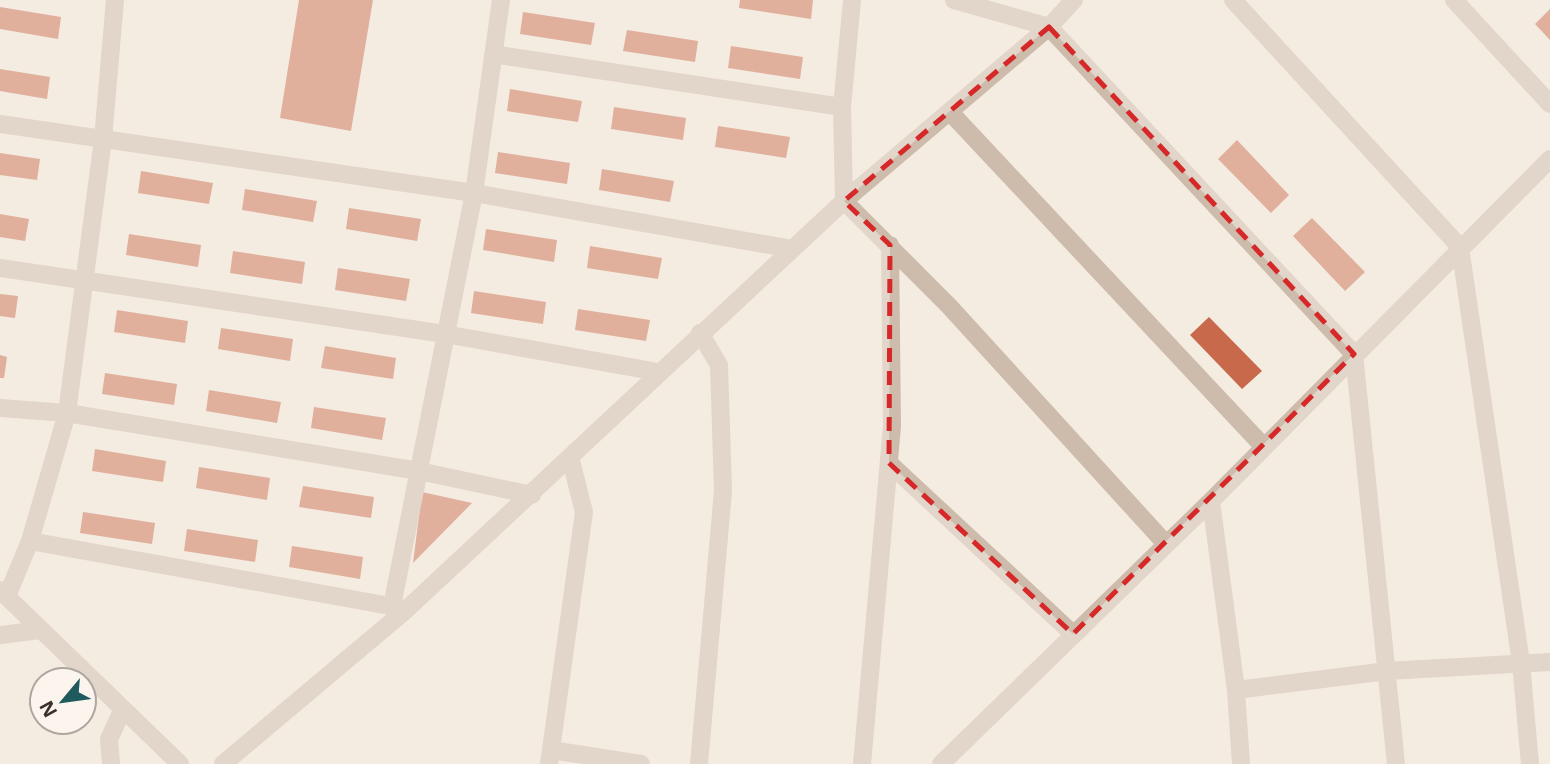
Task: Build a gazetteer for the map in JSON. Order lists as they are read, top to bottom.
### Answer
{
  "north": "bottom left"
}
